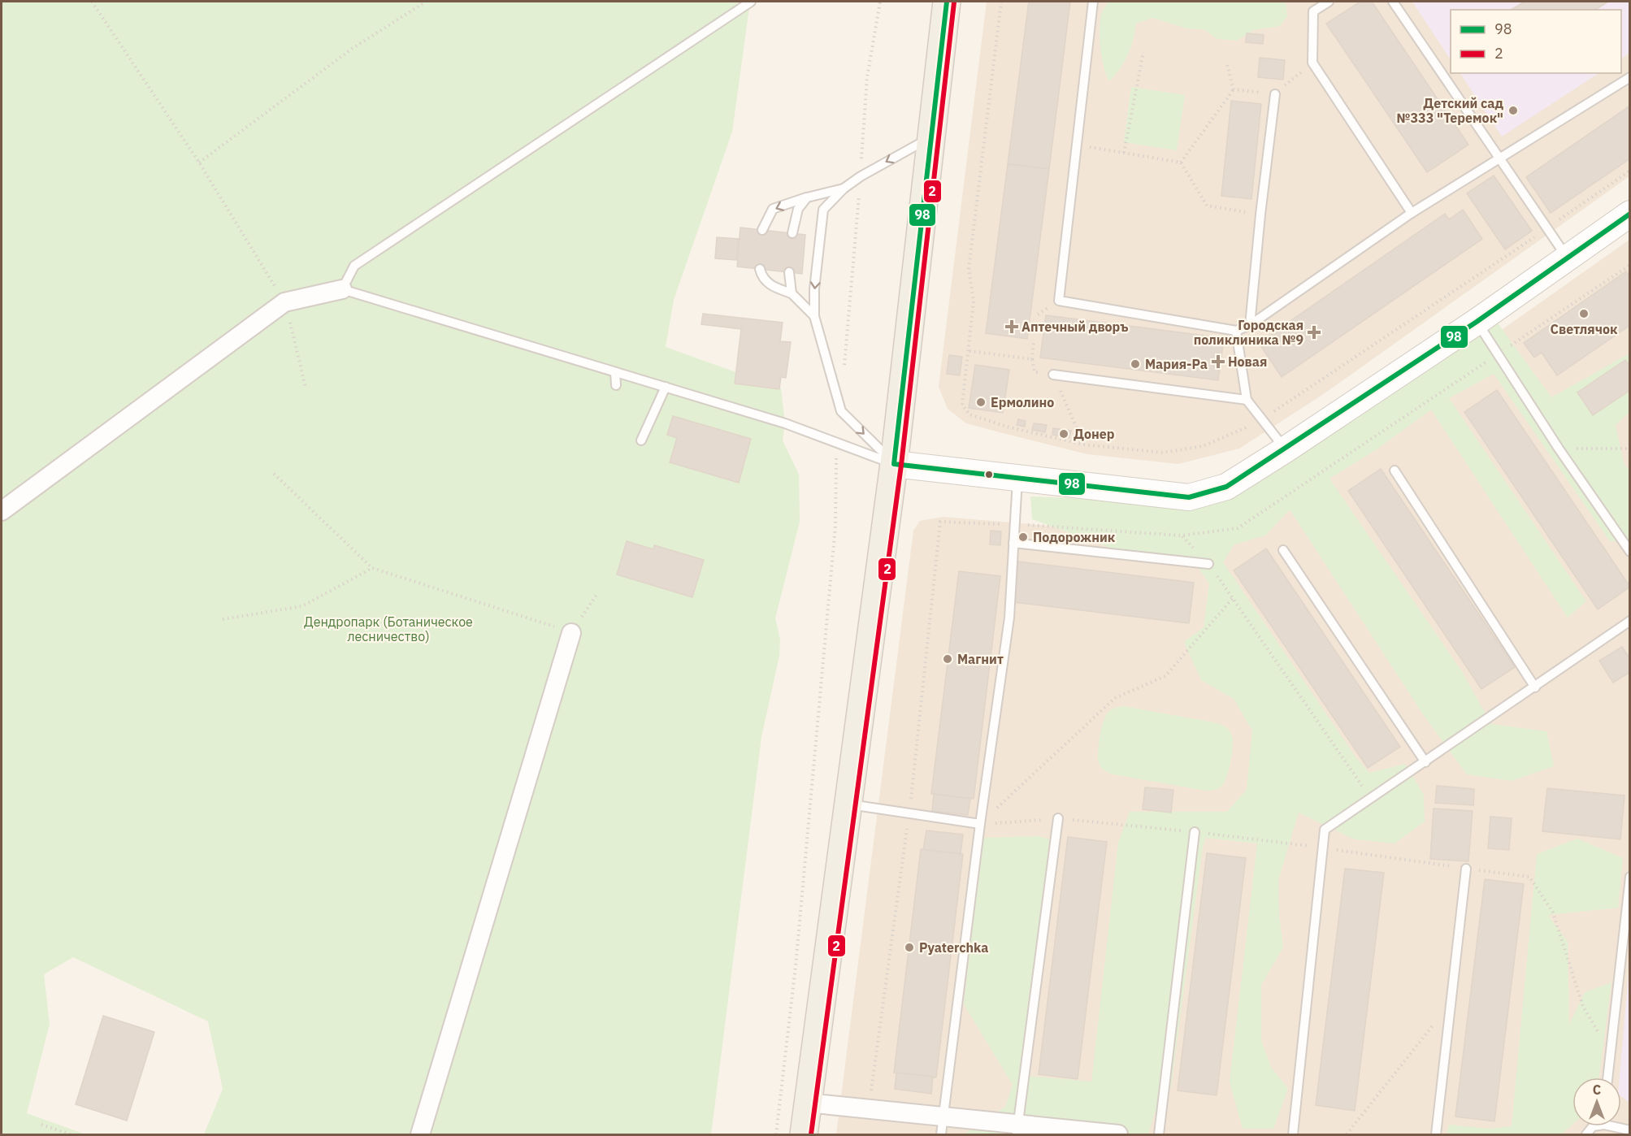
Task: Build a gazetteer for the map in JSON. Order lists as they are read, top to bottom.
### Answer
{
  "parks": ["Дендропарк (Ботаническое лесничество)"],
  "places": {
    "other": [
      "Детский сад №333 \"Теремок\"",
      "Светлячок",
      "Мария-Ра",
      "Ермолино",
      "Донер",
      "Подорожник",
      "Магнит",
      "Pyaterchka"
    ],
    "health": ["Аптечный дворъ", "Городская поликлиника №9", "Новая"]
  },
  "lines": ["transit line 98", "transit line 2"],
  "legend": ["98", "2"],
  "north": "top"
}
